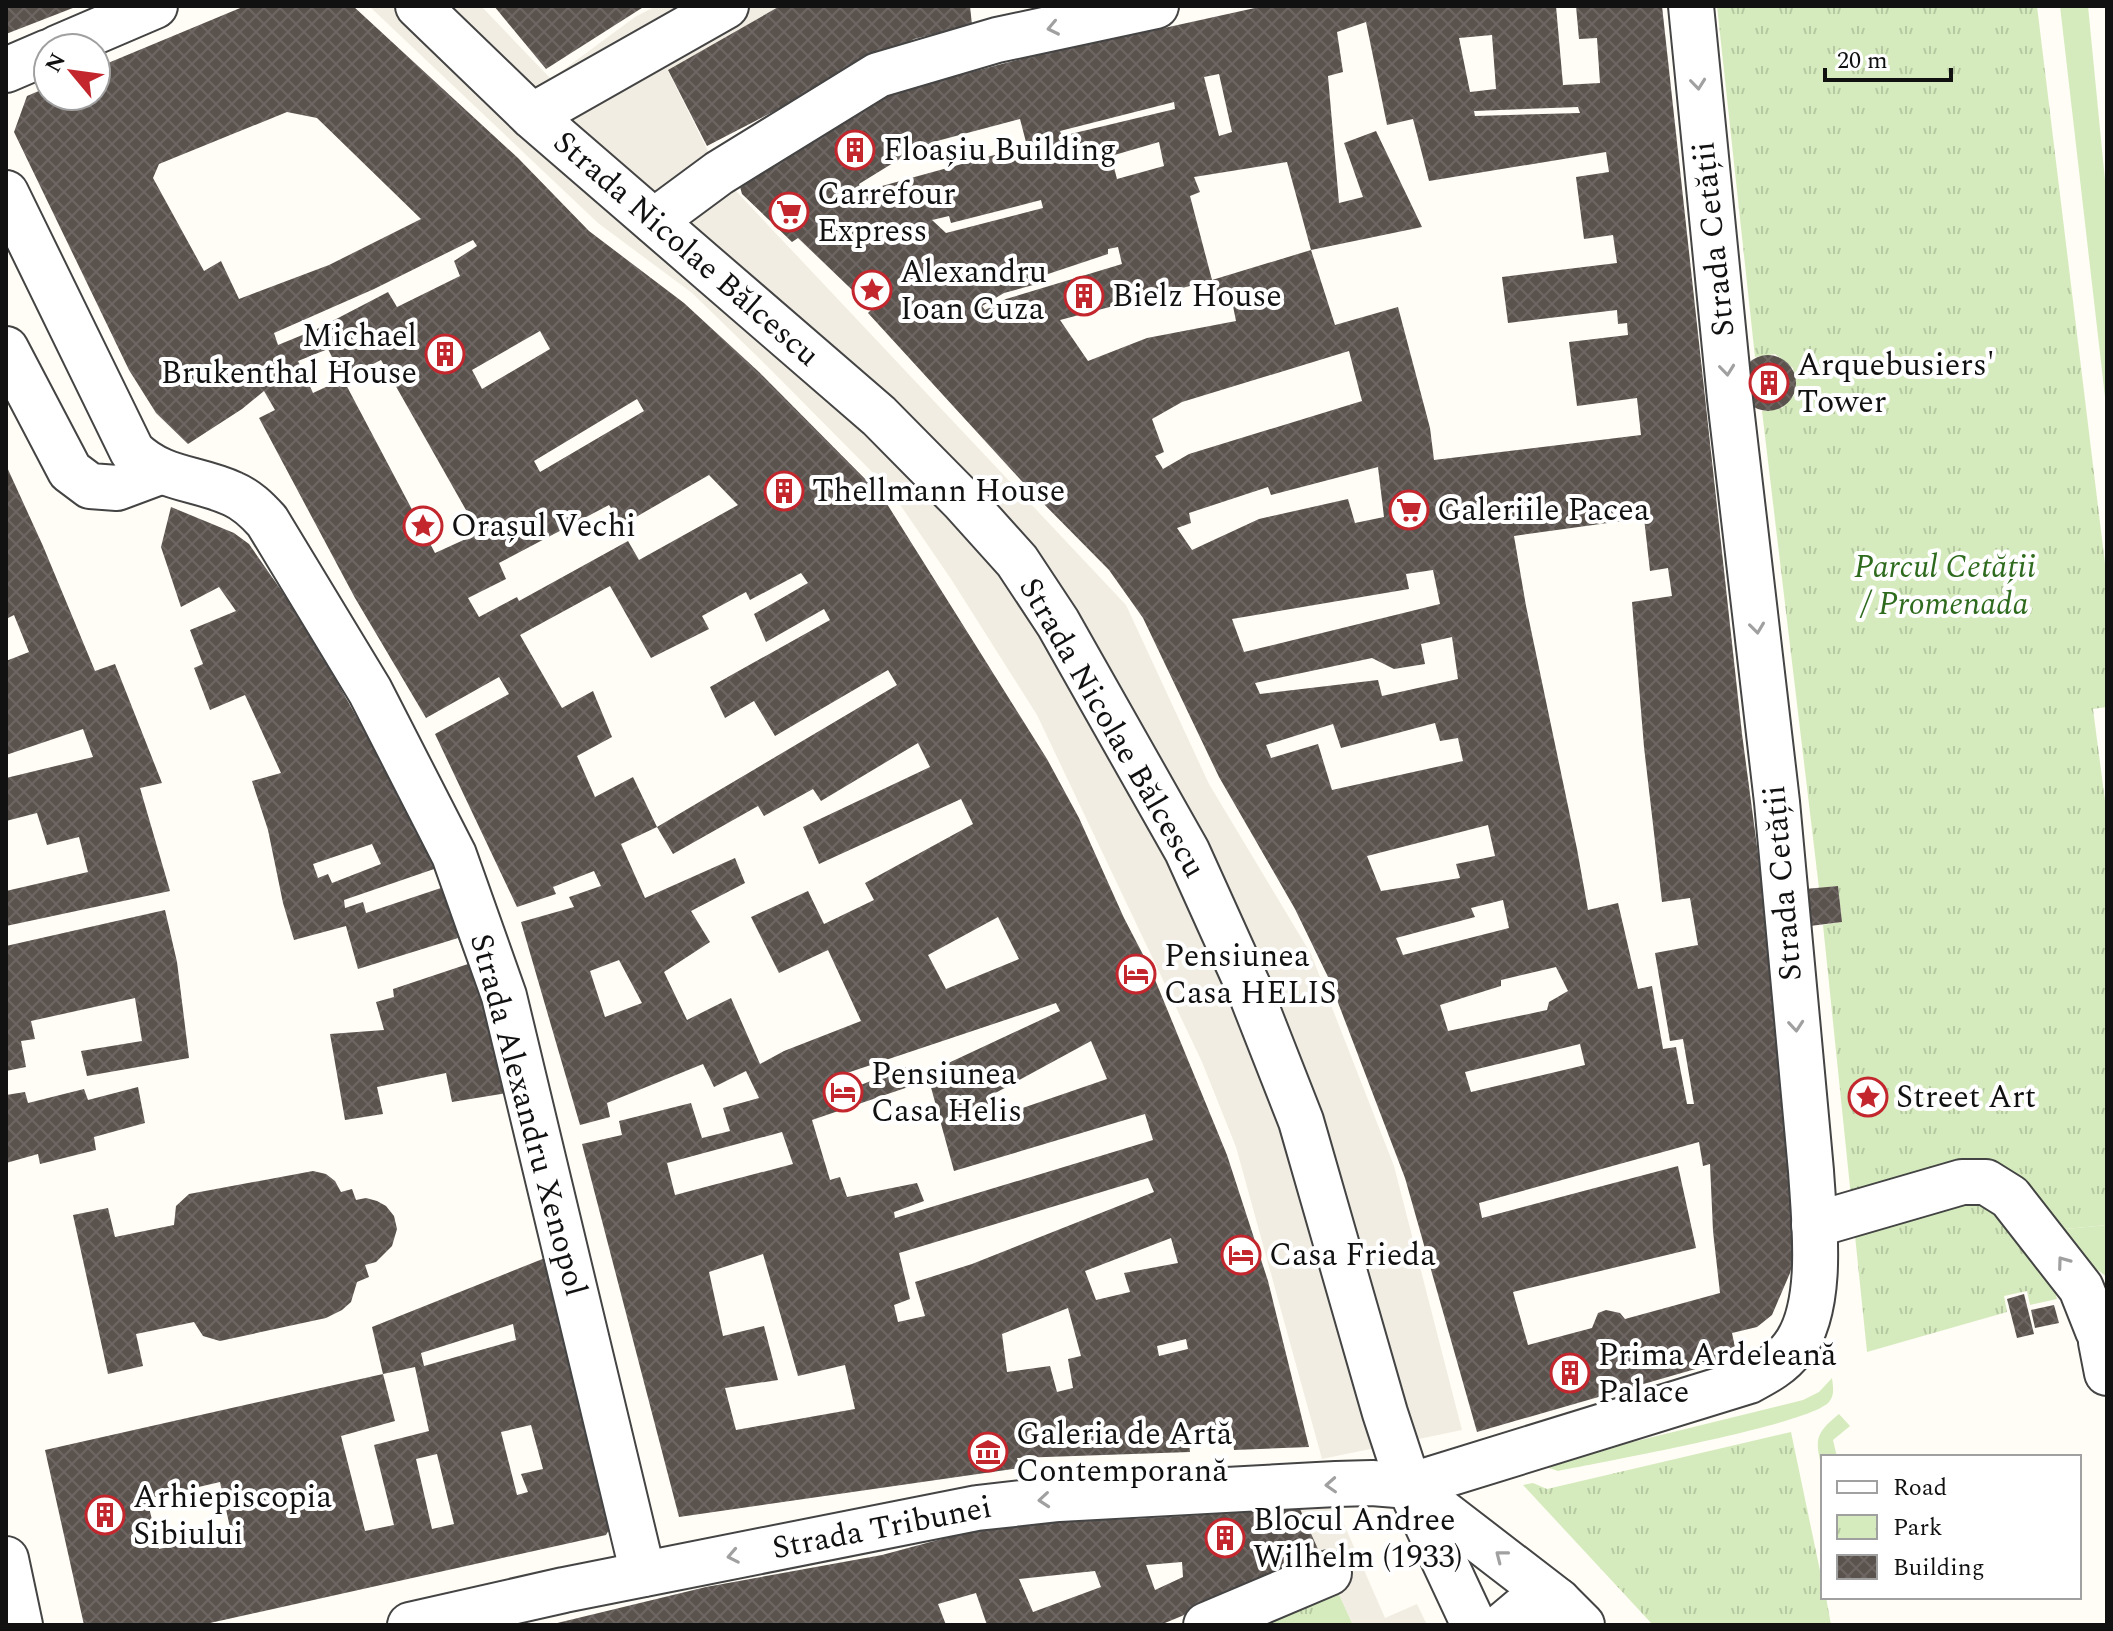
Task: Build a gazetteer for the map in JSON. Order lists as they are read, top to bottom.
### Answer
{
  "streets": {
    "street": [
      "Strada Cetății",
      "Strada Nicolae Bălcescu",
      "Strada Alexandru Xenopol",
      "Strada Tribunei"
    ]
  },
  "crossings": [
    ["Strada Cetății", "Strada Nicolae Bălcescu"],
    ["Strada Cetății", "Strada Tribunei"],
    ["Strada Nicolae Bălcescu", "Strada Tribunei"],
    ["Strada Alexandru Xenopol", "Strada Tribunei"]
  ],
  "one_way": ["Strada Cetății", "Strada Tribunei"],
  "parks": ["Parcul Cetății / Promenada"],
  "places": {
    "building": [
      "Floașiu Building",
      "Bielz House",
      "Michael Brukenthal House",
      "Arquebusiers' Tower",
      "Thellmann House",
      "Prima Ardeleană Palace",
      "Arhiepiscopia Sibiului",
      "Blocul Andree Wilhelm (1933)"
    ],
    "supermarket": ["Carrefour Express", "Galeriile Pacea"],
    "place": ["Alexandru Ioan Cuza", "Orașul Vechi", "Street Art"],
    "hotel": ["Pensiunea Casa HELIS", "Pensiunea Casa Helis", "Casa Frieda"],
    "museum": ["Galeria de Artă Contemporană"]
  },
  "legend": ["Road", "Park", "Building"],
  "scale_bar": "20 m",
  "north": "top left"
}
